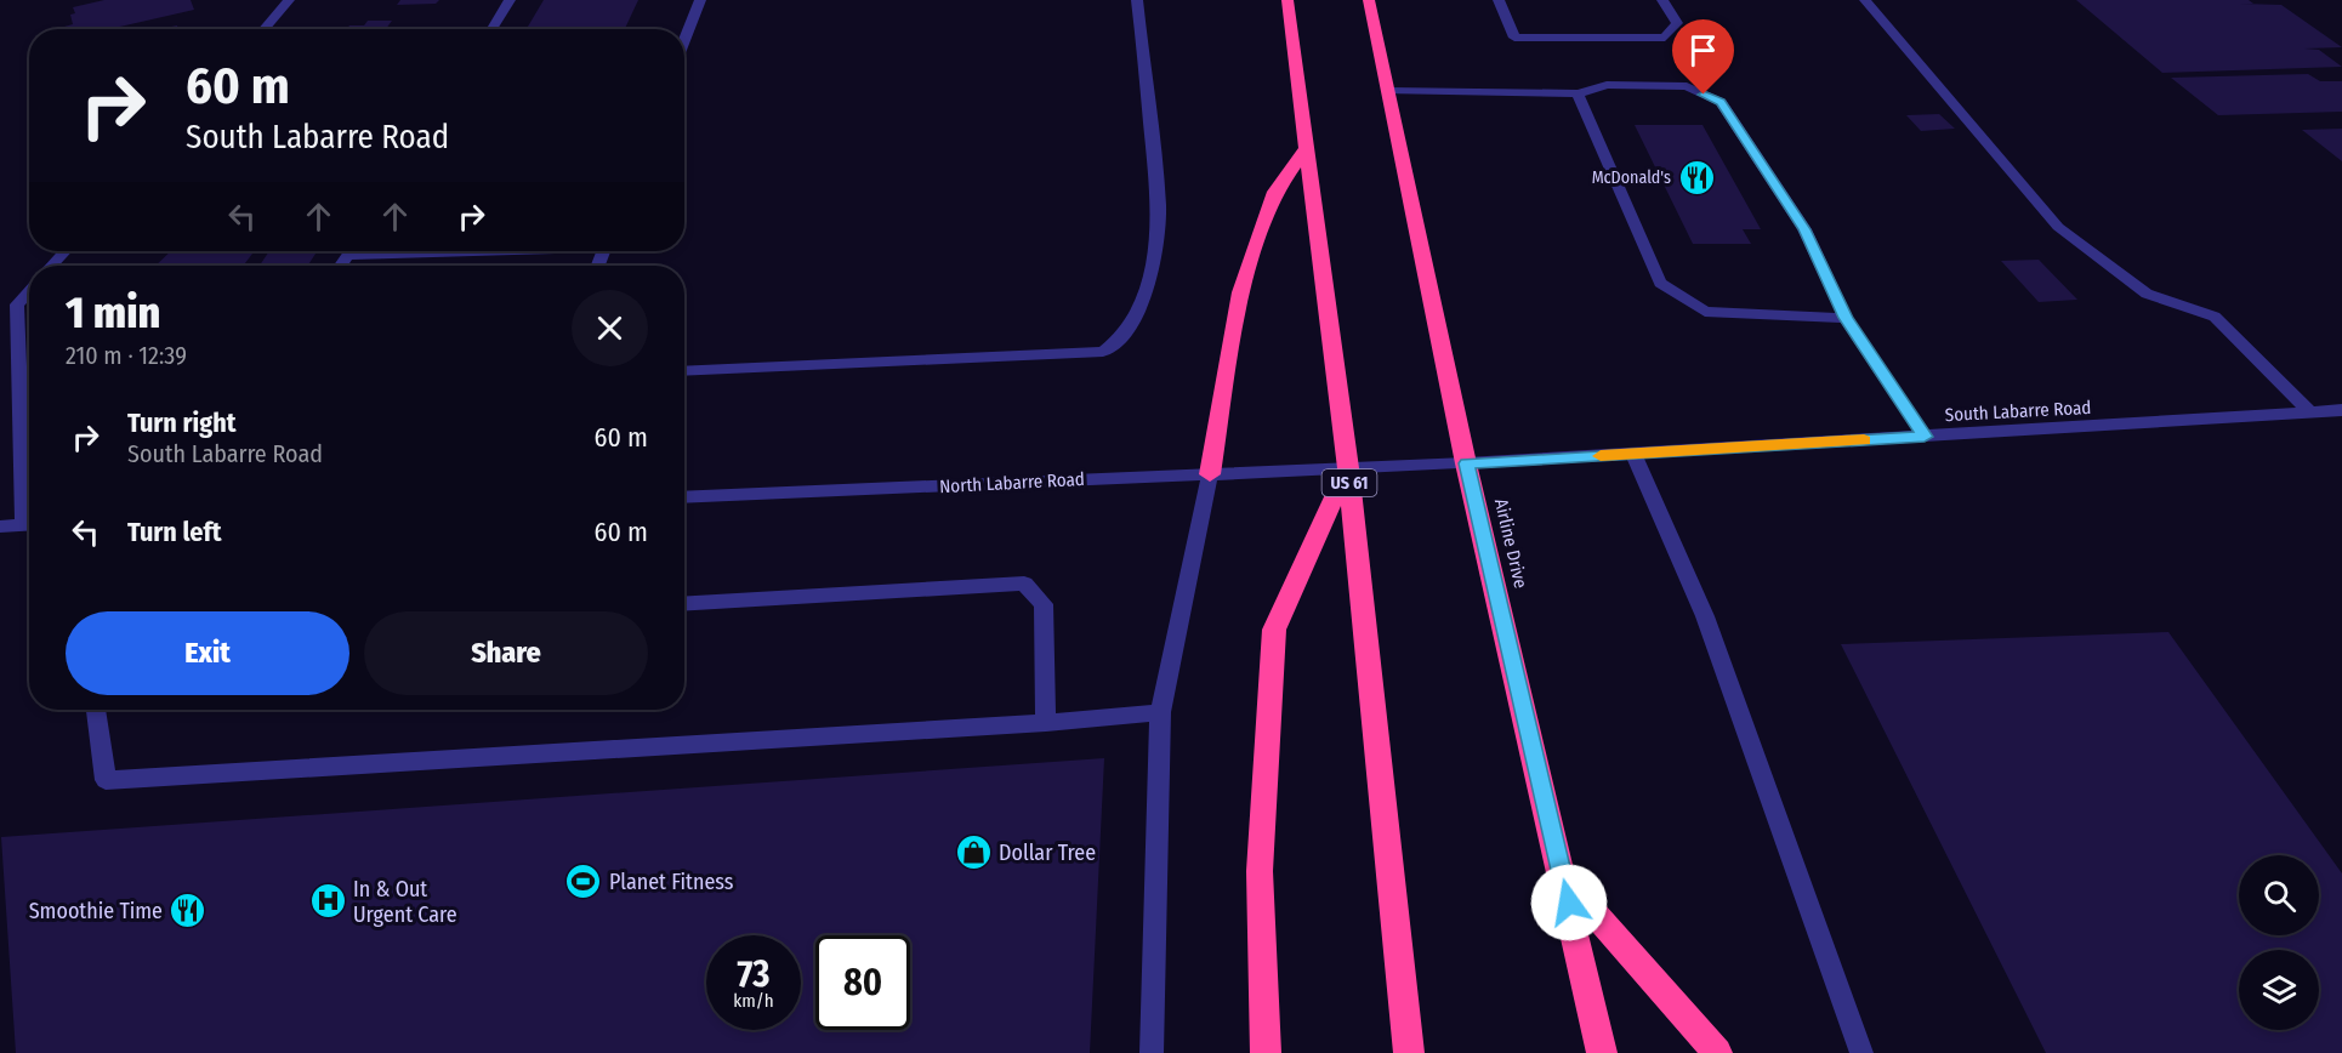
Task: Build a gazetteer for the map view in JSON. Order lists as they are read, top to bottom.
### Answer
{
  "streets": {
    "highway": ["US 61", "Airline Drive"],
    "street": ["South Labarre Road", "North Labarre Road"]
  },
  "crossings": [
    ["South Labarre Road", "North Labarre Road"],
    ["South Labarre Road", "US 61"],
    ["South Labarre Road", "Airline Drive"],
    ["North Labarre Road", "US 61"]
  ],
  "places": {
    "restaurant": ["McDonald's", "Smoothie Time"],
    "shop": ["Dollar Tree"],
    "sports": ["Planet Fitness"],
    "hospital": ["In & Out Urgent Care"]
  },
  "page": {
    "turn": ["60 m", "South Labarre Road"],
    "heading": ["1 min", "210 m · 12:39"],
    "list": [
      {
        "name": "Turn right",
        "note": "South Labarre Road",
        "value": "60 m"
      },
      {
        "name": "Turn left",
        "value": "60 m"
      }
    ],
    "buttons": ["Exit", "Share"],
    "speed": "73 km/h",
    "limit": "80"
  }
}
